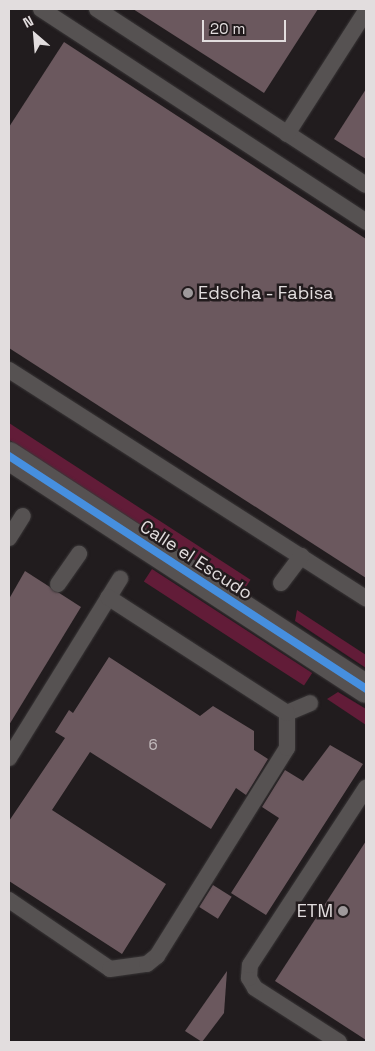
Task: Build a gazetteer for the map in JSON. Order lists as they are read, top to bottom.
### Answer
{
  "streets": {
    "street": ["Calle el Escudo"]
  },
  "places": ["Edscha - Fabisa", "ETM"],
  "house_numbers": ["6"],
  "scale_bar": "20 m",
  "north": "top left"
}
